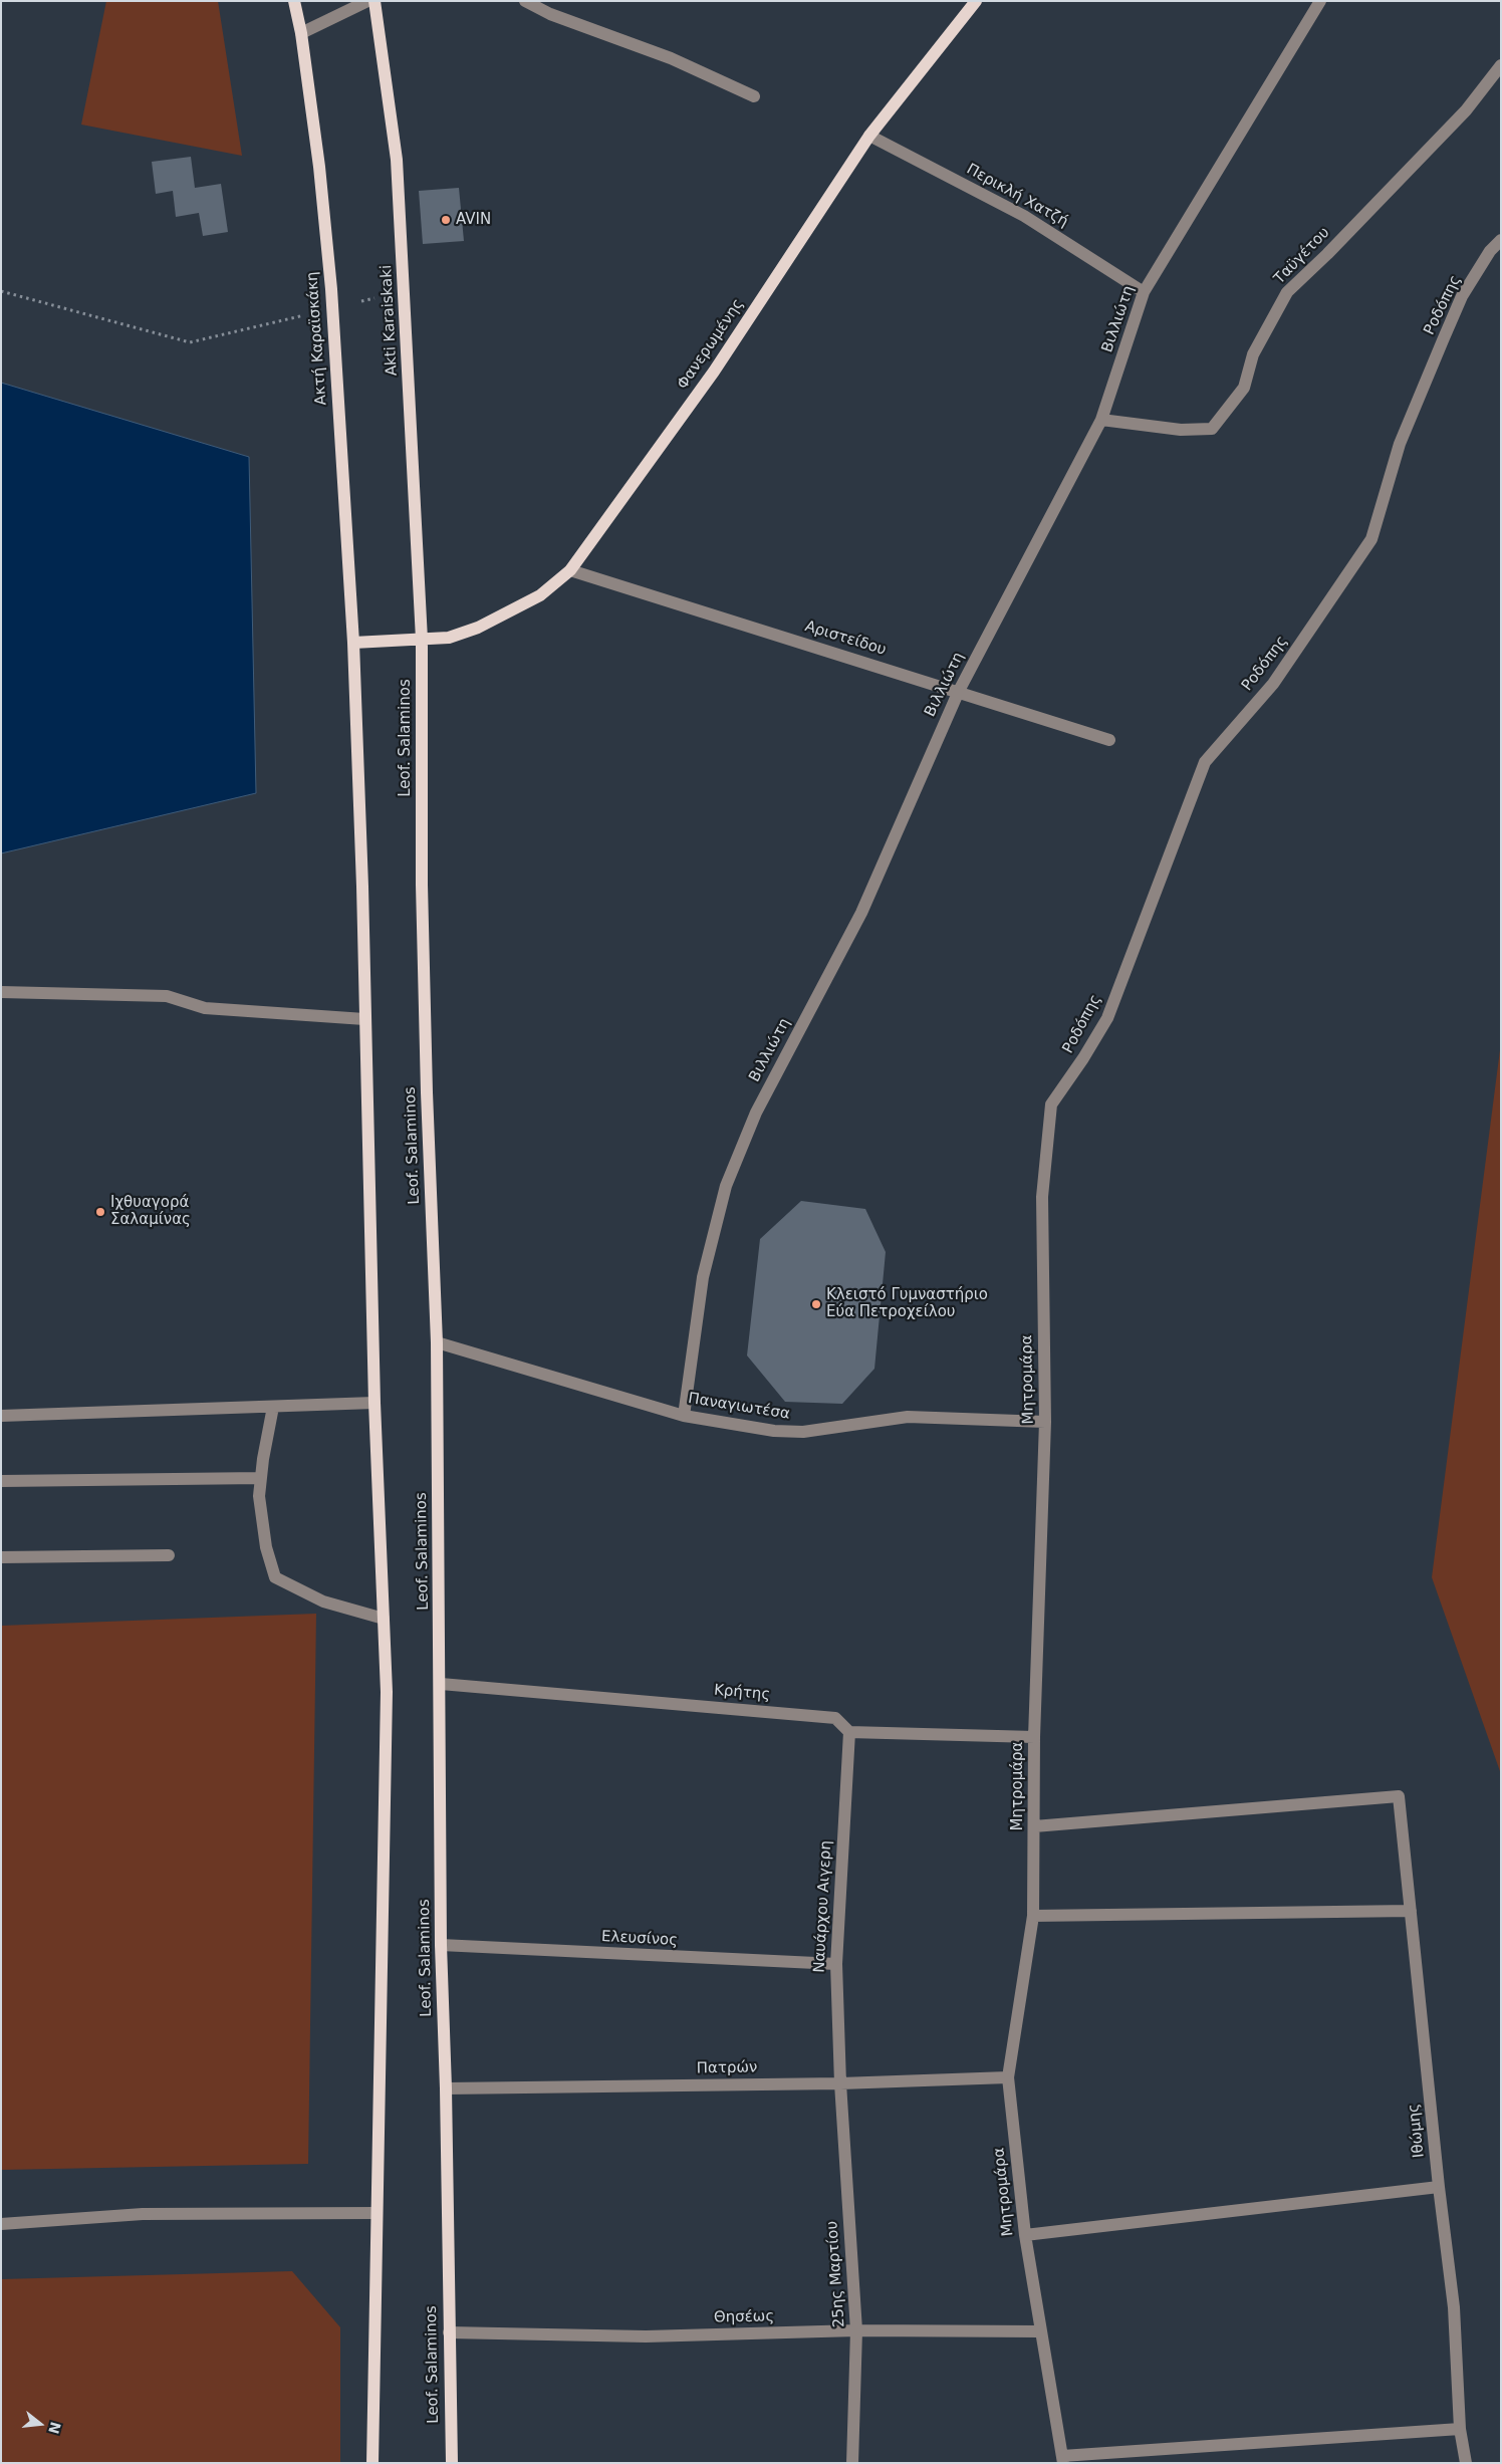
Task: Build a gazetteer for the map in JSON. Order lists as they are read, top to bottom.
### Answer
{
  "streets": {
    "main road": [
      "Akti Karaiskaki",
      "Ακτή Καραϊσκάκη",
      "Φανερωμένης",
      "Leof. Salaminos"
    ],
    "street": [
      "Περικλή Χατζή",
      "Ταϋγέτου",
      "Ροδόπης",
      "Βιλλιώτη",
      "Αριστείδου",
      "Μητρομάρα",
      "Παναγιωτέσα",
      "Κρήτης",
      "Ναυάρχου Αιγερη",
      "Ελευσίνος",
      "Πατρών",
      "Ιθώμης",
      "25ης Μαρτίου",
      "Θησέως"
    ]
  },
  "crossings": [
    ["Περικλή Χατζή", "Βιλλιώτη"],
    ["Περικλή Χατζή", "Φανερωμένης"],
    ["Ταϋγέτου", "Βιλλιώτη"],
    ["Ροδόπης", "Μητρομάρα"],
    ["Βιλλιώτη", "Αριστείδου"],
    ["Βιλλιώτη", "Παναγιωτέσα"],
    ["Akti Karaiskaki", "Φανερωμένης"],
    ["Akti Karaiskaki", "Leof. Salaminos"],
    ["Ακτή Καραϊσκάκη", "Φανερωμένης"],
    ["Φανερωμένης", "Αριστείδου"],
    ["Φανερωμένης", "Leof. Salaminos"],
    ["Leof. Salaminos", "Παναγιωτέσα"],
    ["Leof. Salaminos", "Κρήτης"],
    ["Leof. Salaminos", "Ελευσίνος"],
    ["Leof. Salaminos", "Πατρών"],
    ["Leof. Salaminos", "Θησέως"],
    ["Μητρομάρα", "Παναγιωτέσα"],
    ["Μητρομάρα", "Πατρών"],
    ["Μητρομάρα", "Ιθώμης"],
    ["Μητρομάρα", "Θησέως"],
    ["Κρήτης", "Ναυάρχου Αιγερη"],
    ["Ναυάρχου Αιγερη", "Ελευσίνος"],
    ["Ναυάρχου Αιγερη", "Πατρών"],
    ["Ναυάρχου Αιγερη", "25ης Μαρτίου"],
    ["Πατρών", "25ης Μαρτίου"],
    ["25ης Μαρτίου", "Θησέως"]
  ],
  "places": ["AVIN", "Ιχθυαγορά Σαλαμίνας", "Κλειστό Γυμναστήριο Εύα Πετροχείλου"],
  "north": "right"
}
